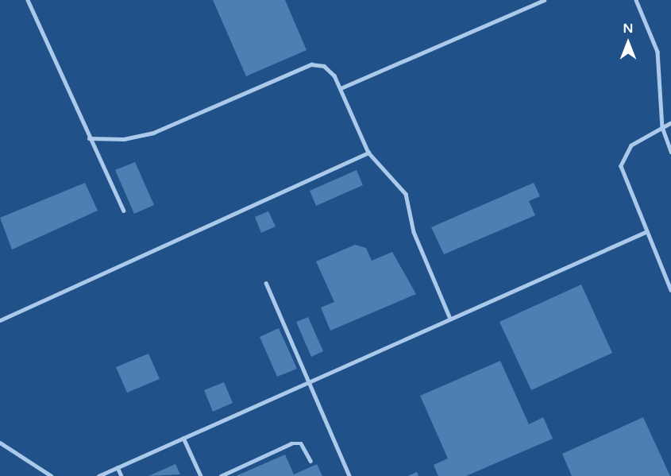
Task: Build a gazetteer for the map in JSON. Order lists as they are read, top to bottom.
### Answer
{
  "north": "top"
}
